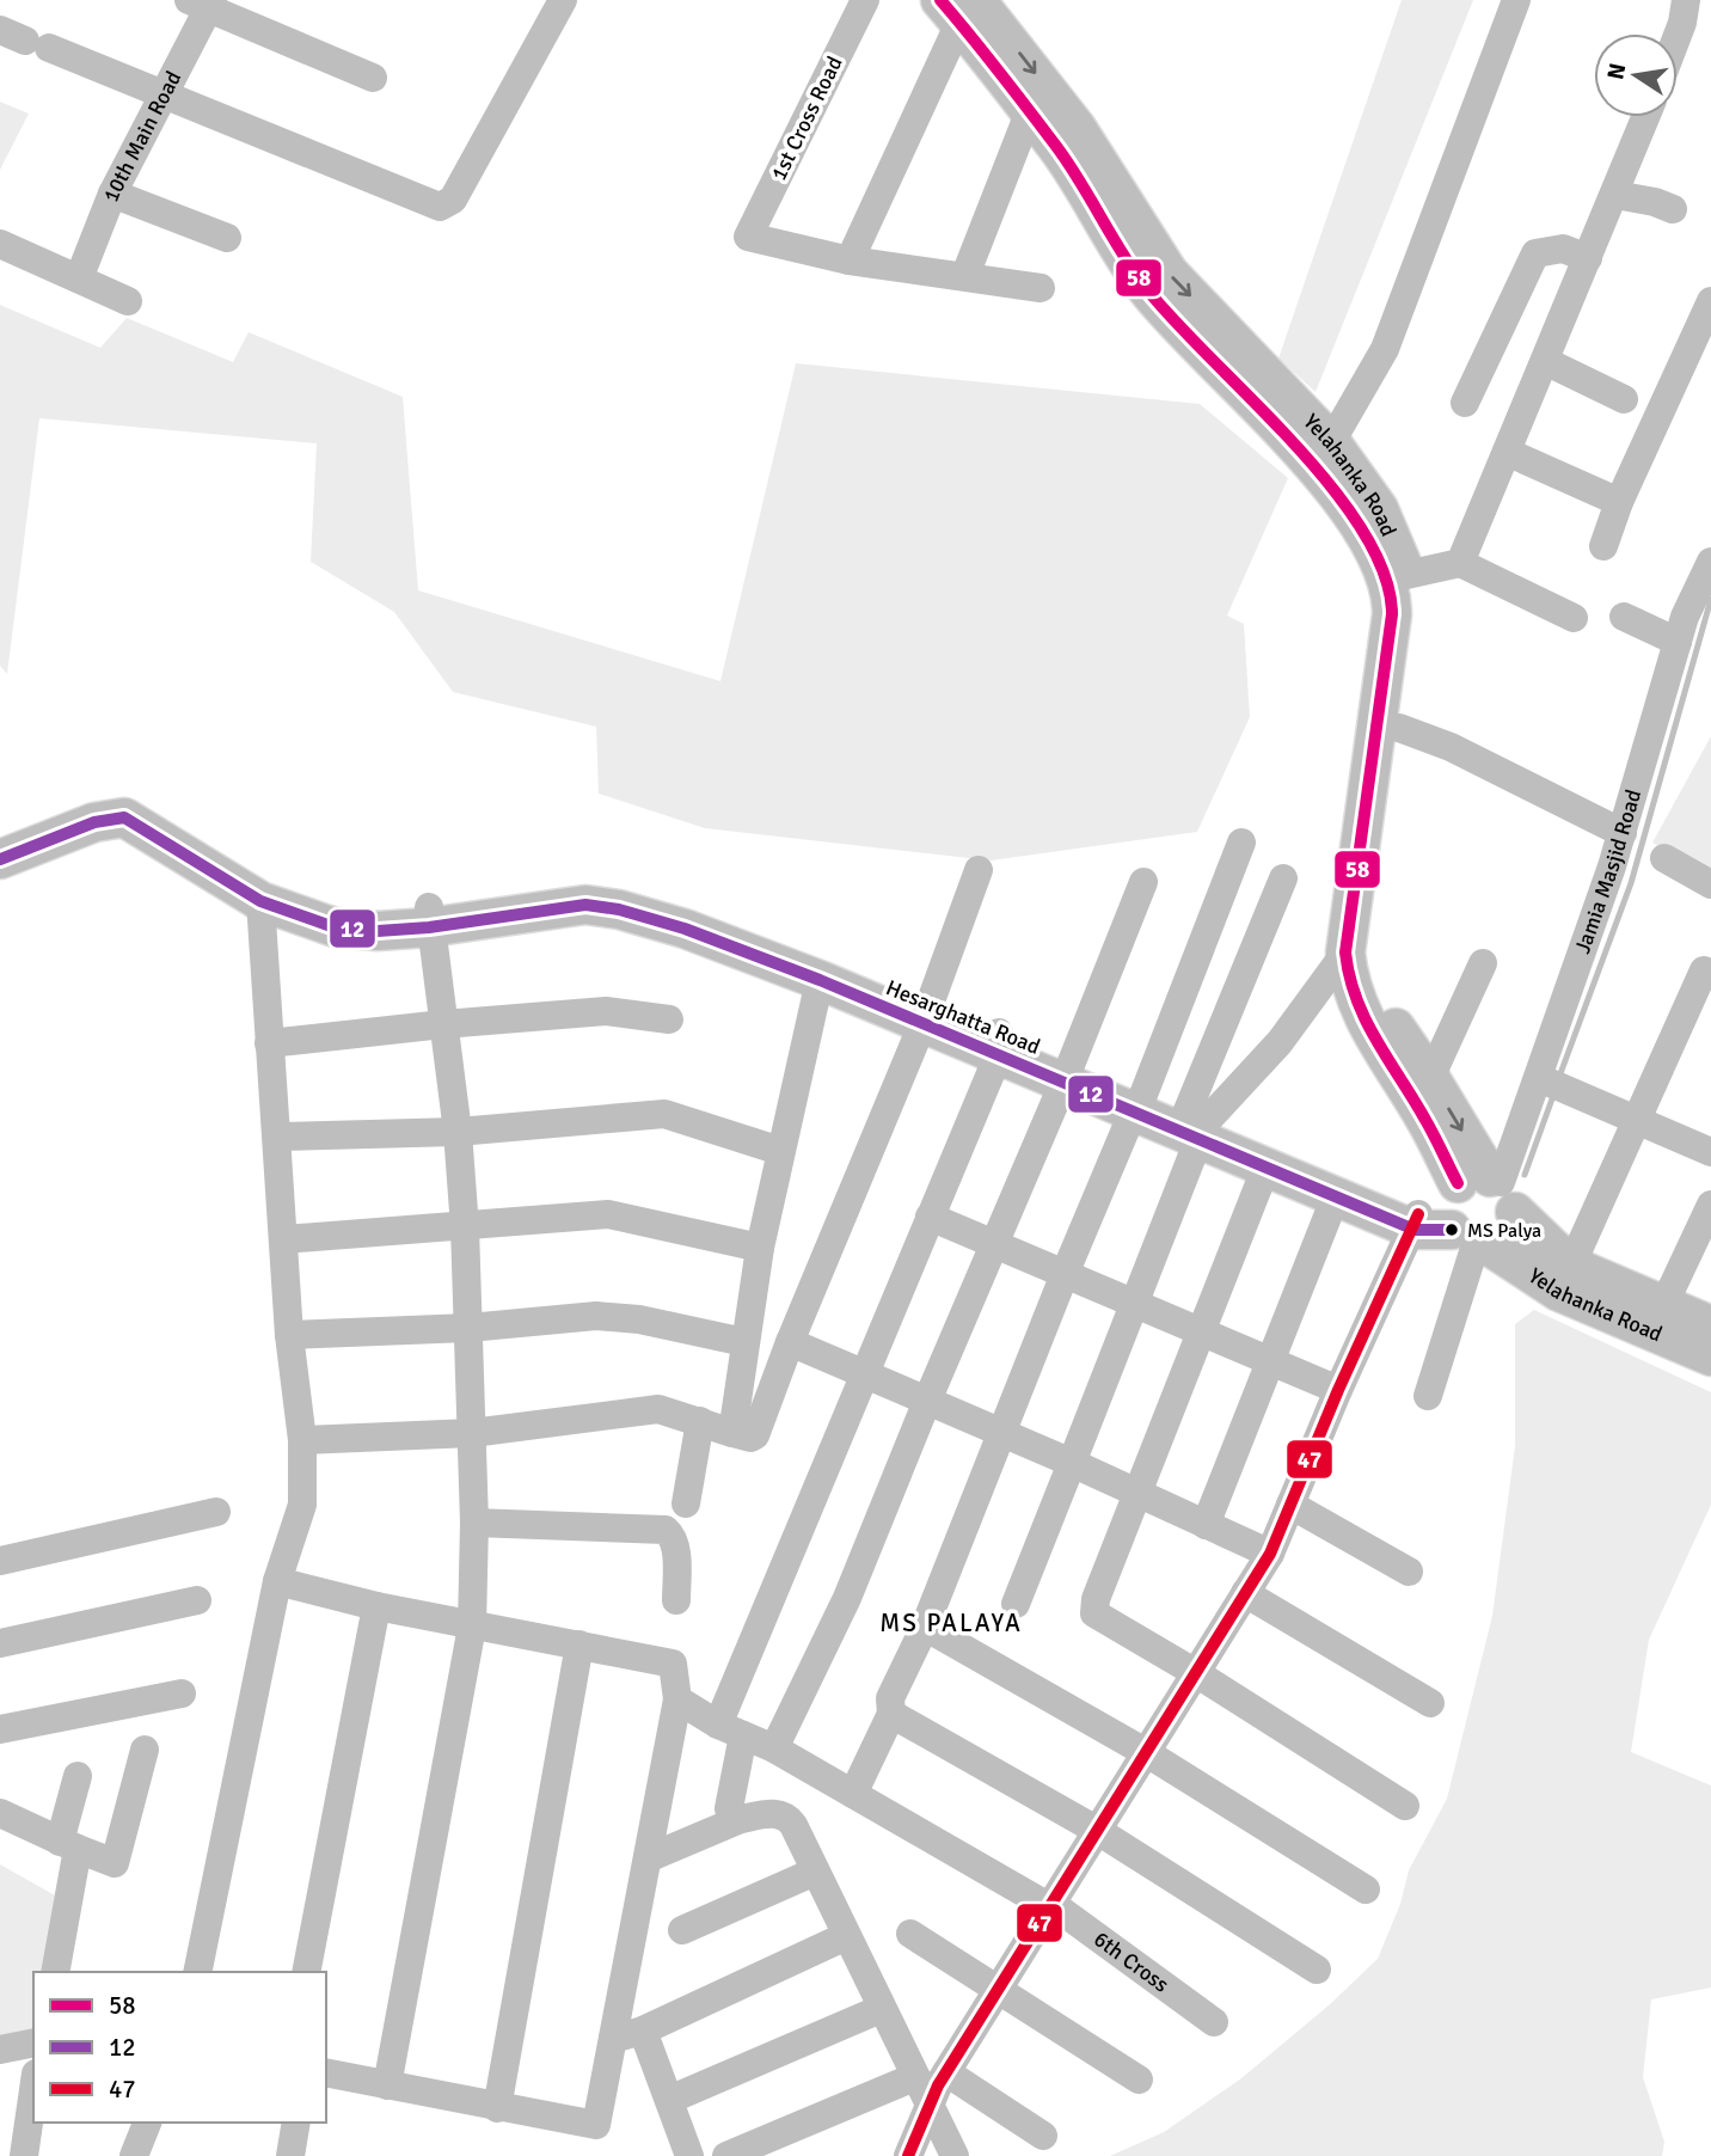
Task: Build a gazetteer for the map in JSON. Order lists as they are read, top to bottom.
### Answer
{
  "streets": {
    "main road": ["Yelahanka Road", "Hesarghatta Road"],
    "street": [
      "1st Cross Road",
      "10th Main Road",
      "Jamia Masjid Road",
      "6th Cross"
    ]
  },
  "crossings": [
    ["Yelahanka Road", "Jamia Masjid Road"],
    ["Yelahanka Road", "Hesarghatta Road"],
    ["Jamia Masjid Road", "Hesarghatta Road"]
  ],
  "districts": ["MS PALAYA"],
  "places": ["MS Palya"],
  "lines": ["transit line 58", "transit line 12", "transit line 47"],
  "legend": ["58", "12", "47"],
  "north": "left"
}
